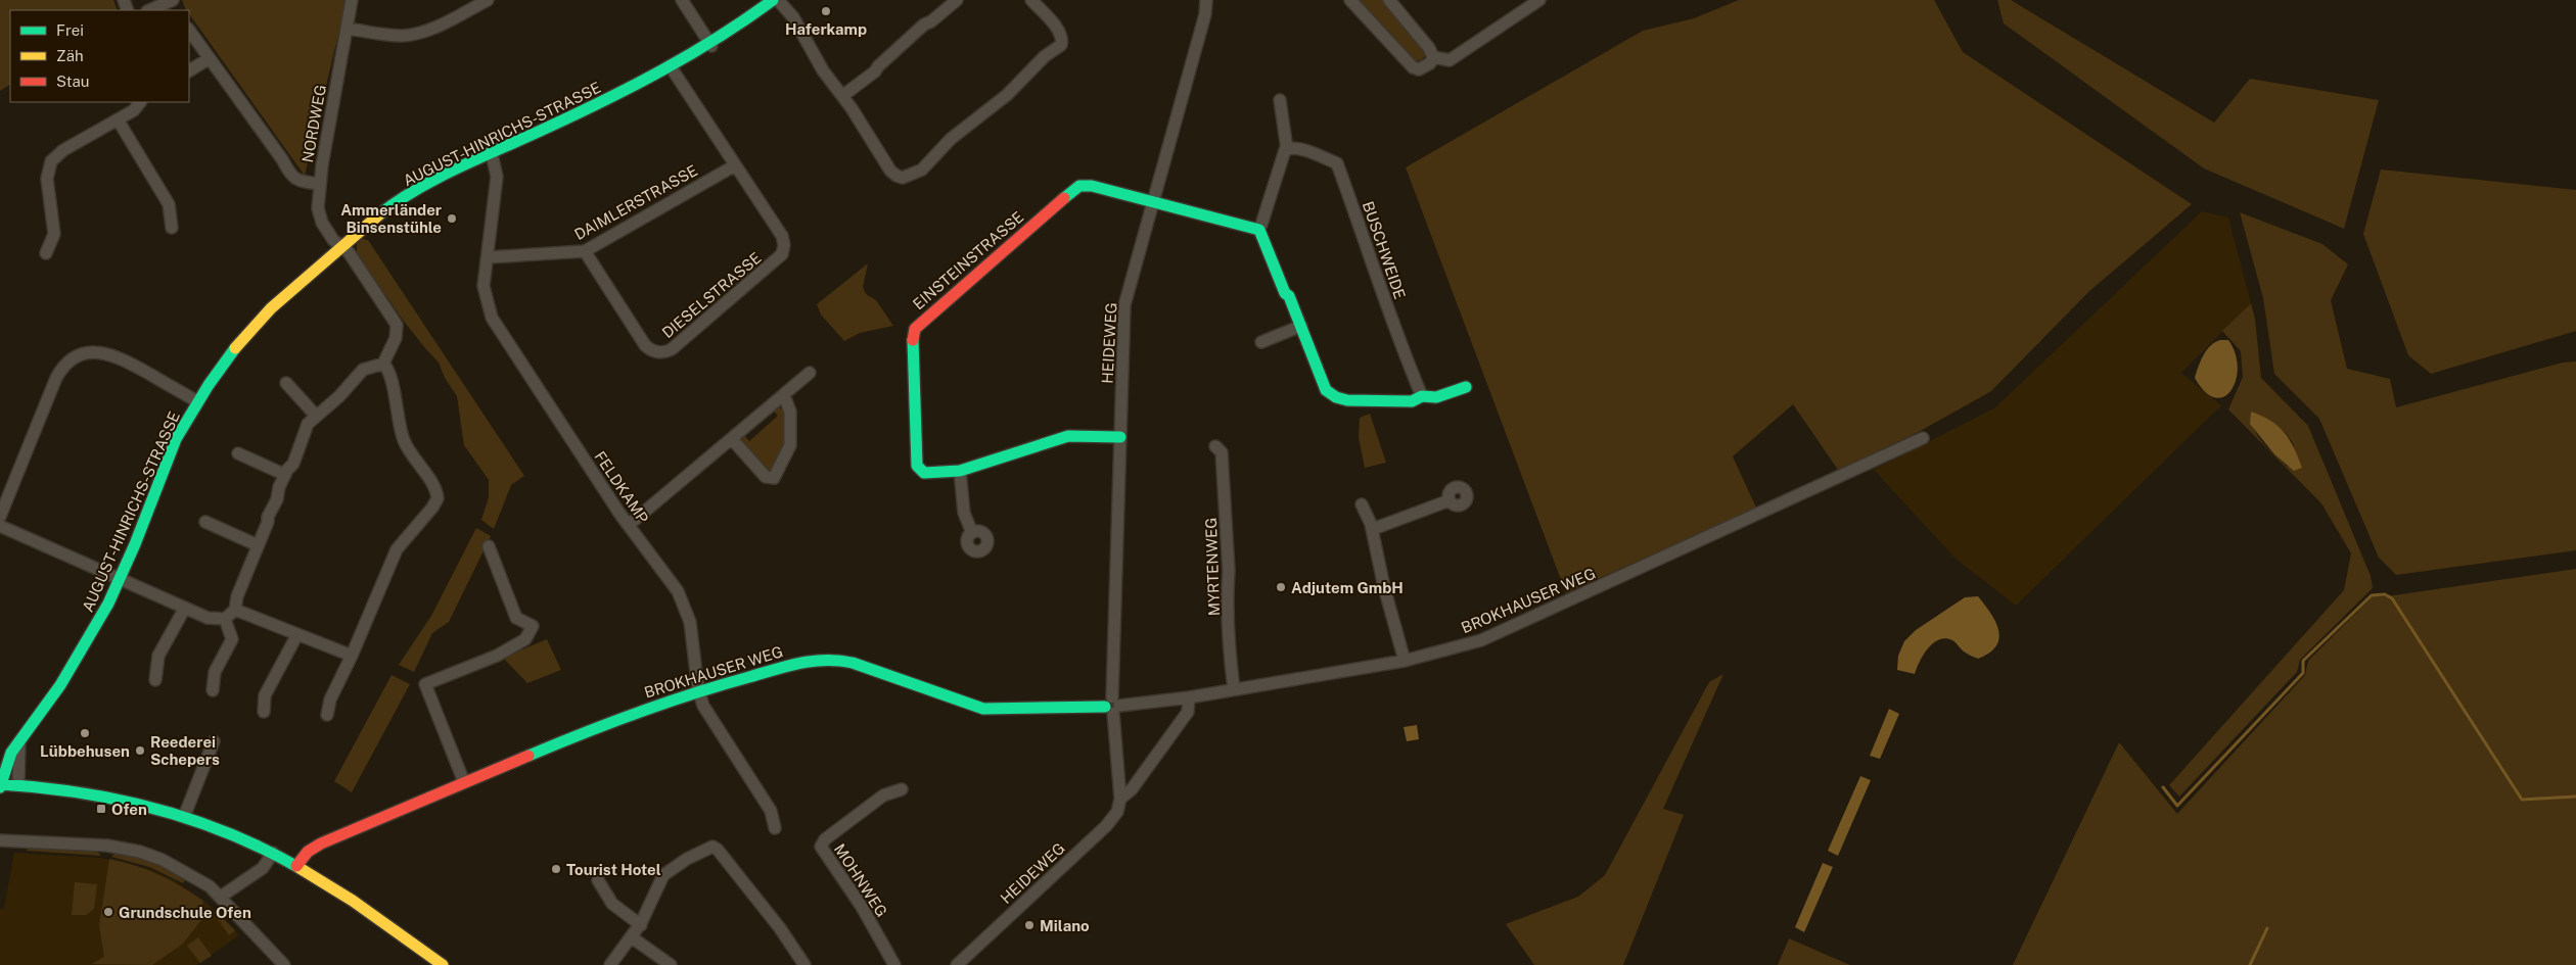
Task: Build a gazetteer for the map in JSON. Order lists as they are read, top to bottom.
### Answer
{
  "streets": {
    "street": [
      "NORDWEG",
      "AUGUST-HINRICHS-STRASSE",
      "DAIMLERSTRASSE",
      "BUSCHWEIDE",
      "EINSTEINSTRASSE",
      "DIESELSTRASSE",
      "HEIDEWEG",
      "FELDKAMP",
      "MYRTENWEG",
      "BROKHAUSER WEG",
      "MOHNWEG"
    ]
  },
  "crossings": [
    ["NORDWEG", "AUGUST-HINRICHS-STRASSE"],
    ["AUGUST-HINRICHS-STRASSE", "DIESELSTRASSE"],
    ["AUGUST-HINRICHS-STRASSE", "FELDKAMP"],
    ["DAIMLERSTRASSE", "DIESELSTRASSE"],
    ["DAIMLERSTRASSE", "FELDKAMP"],
    ["EINSTEINSTRASSE", "HEIDEWEG"],
    ["HEIDEWEG", "BROKHAUSER WEG"],
    ["FELDKAMP", "BROKHAUSER WEG"],
    ["MYRTENWEG", "BROKHAUSER WEG"]
  ],
  "places": {
    "other": [
      "Haferkamp",
      "Ammerländer Binsenstühle",
      "Adjutem GmbH",
      "Lübbehusen",
      "Reederei Schepers",
      "Tourist Hotel",
      "Grundschule Ofen",
      "Milano"
    ],
    "transit": ["Ofen"]
  },
  "legend": ["Frei", "Zäh", "Stau"]
}
